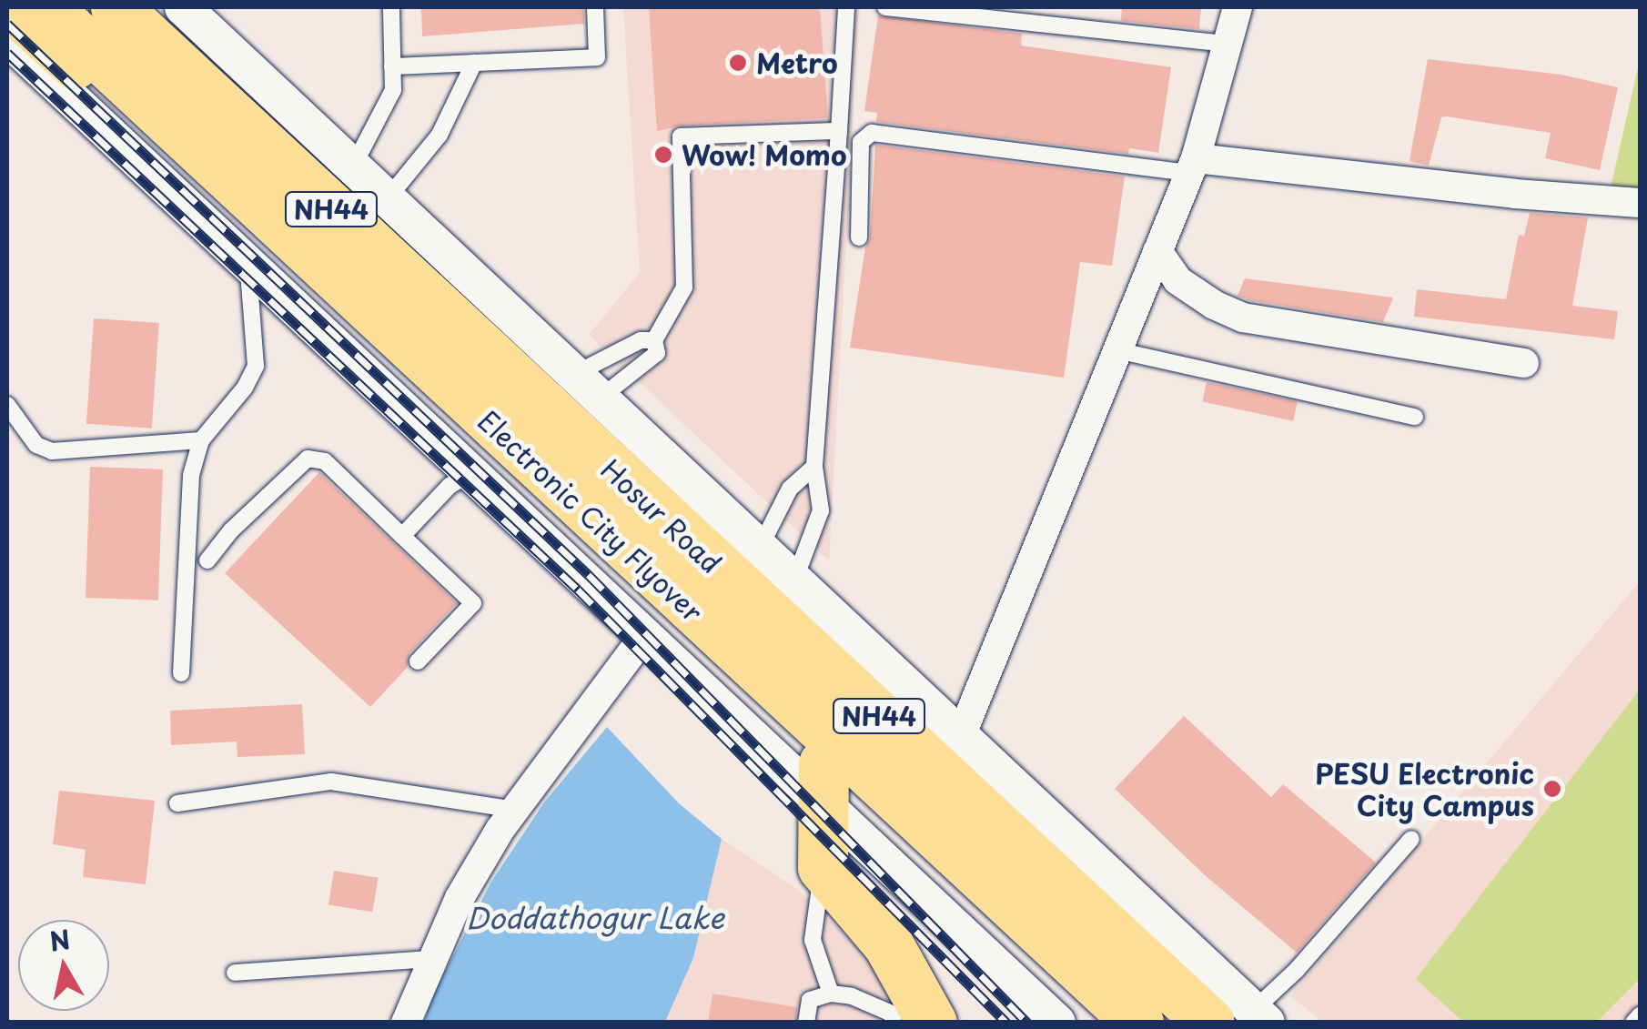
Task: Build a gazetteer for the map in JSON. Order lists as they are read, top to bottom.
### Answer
{
  "streets": {
    "highway": ["NH44", "Electronic City Flyover", "Hosur Road"]
  },
  "water": ["Doddathogur Lake"],
  "places": ["Metro", "Wow! Momo", "PESU Electronic City Campus"],
  "north": "top"
}
